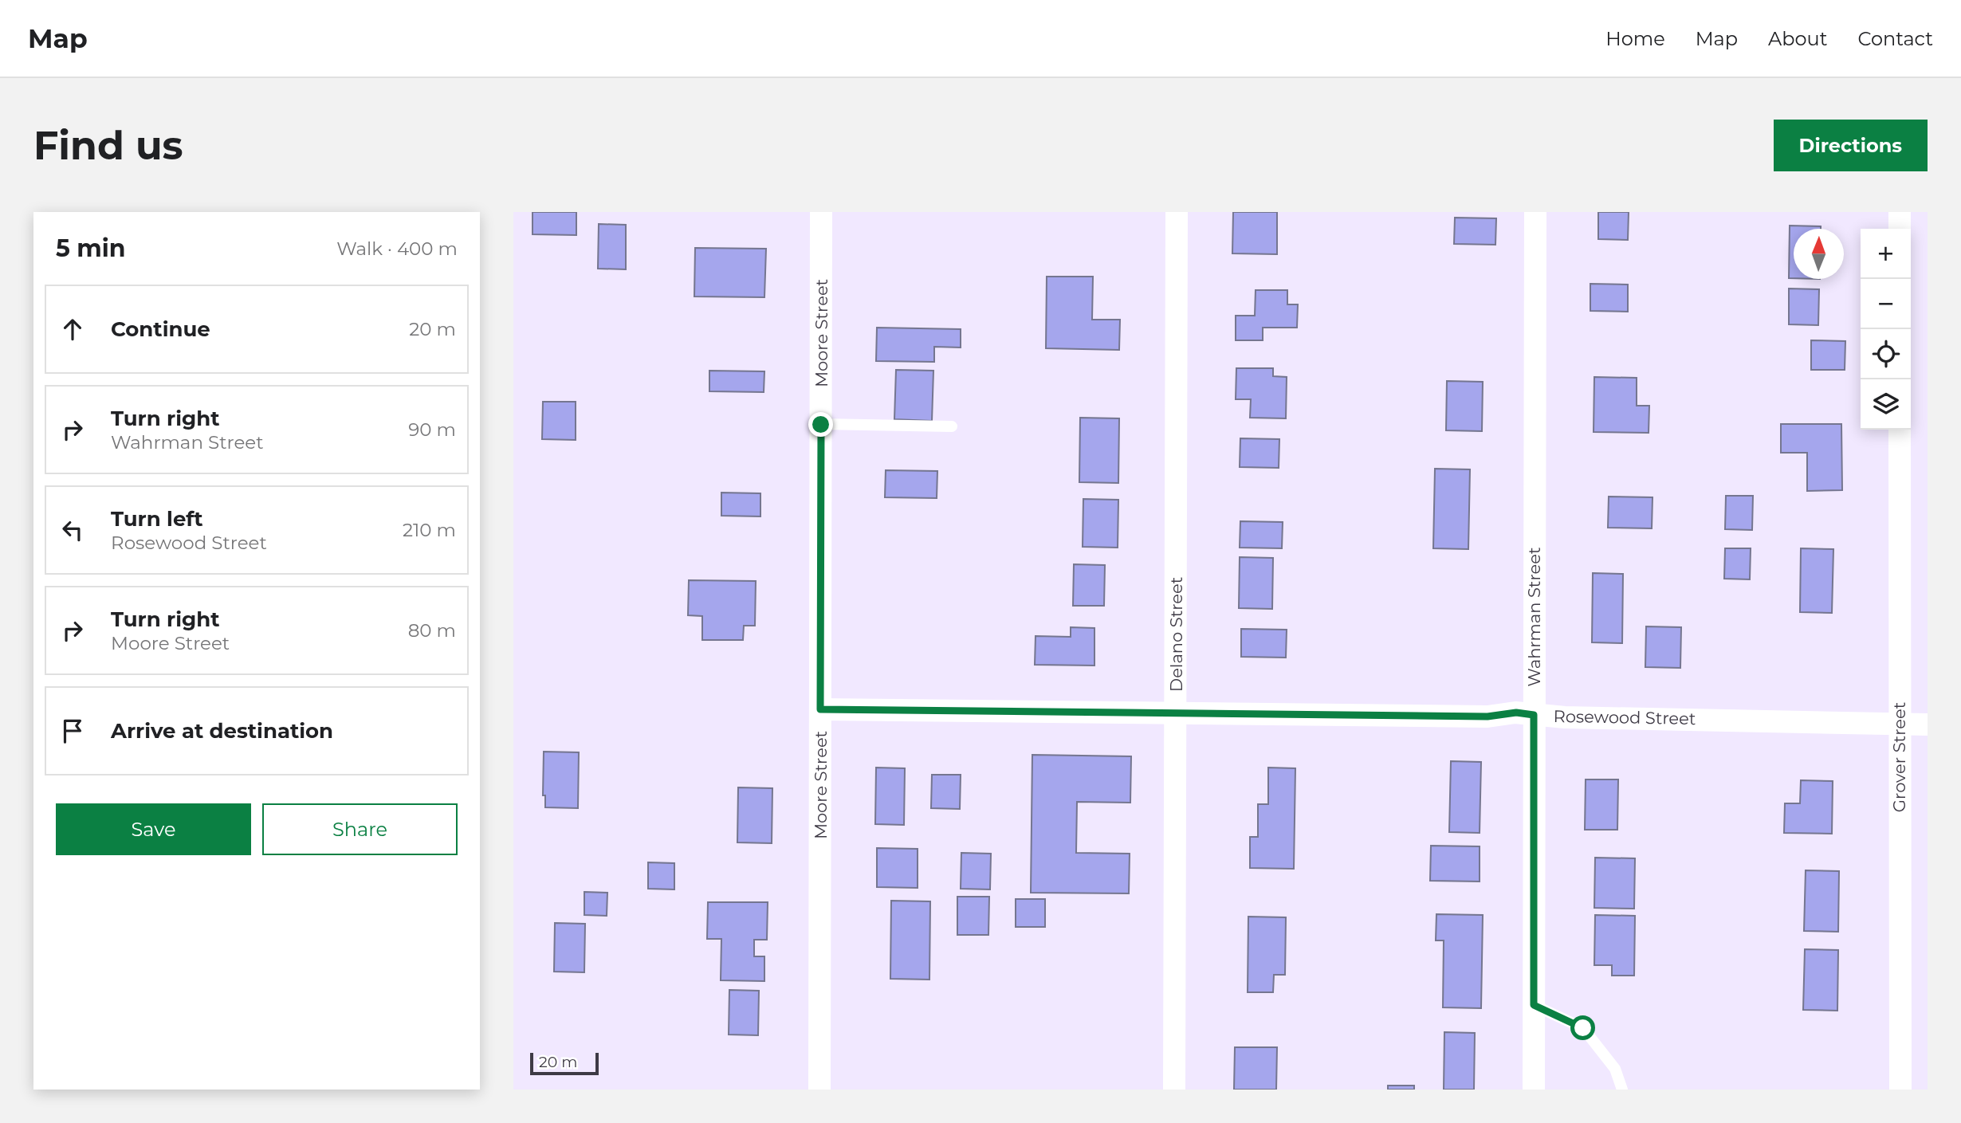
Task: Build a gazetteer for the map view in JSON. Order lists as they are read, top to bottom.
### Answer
{
  "streets": {
    "street": [
      "Moore Street",
      "Wahrman Street",
      "Delano Street",
      "Rosewood Street",
      "Grover Street"
    ]
  },
  "crossings": [
    ["Moore Street", "Rosewood Street"],
    ["Wahrman Street", "Rosewood Street"],
    ["Delano Street", "Rosewood Street"],
    ["Rosewood Street", "Grover Street"]
  ],
  "scale_bar": "20 m",
  "north": "top",
  "page": {
    "header": "Map",
    "nav": [
      "Home",
      "Map",
      "About",
      "Contact"
    ],
    "buttons": [
      "Directions",
      ["Save", "Share"]
    ],
    "title": "Find us",
    "heading": ["5 min", "Walk · 400 m"],
    "map_buttons": ["+", "−"],
    "list": [
      ["Continue", "20 m"],
      ["Turn right", "Wahrman Street", "90 m"],
      ["Turn left", "Rosewood Street", "210 m"],
      ["Turn right", "Moore Street", "80 m"],
      "Arrive at destination"
    ],
    "scale": "20 m"
  }
}
